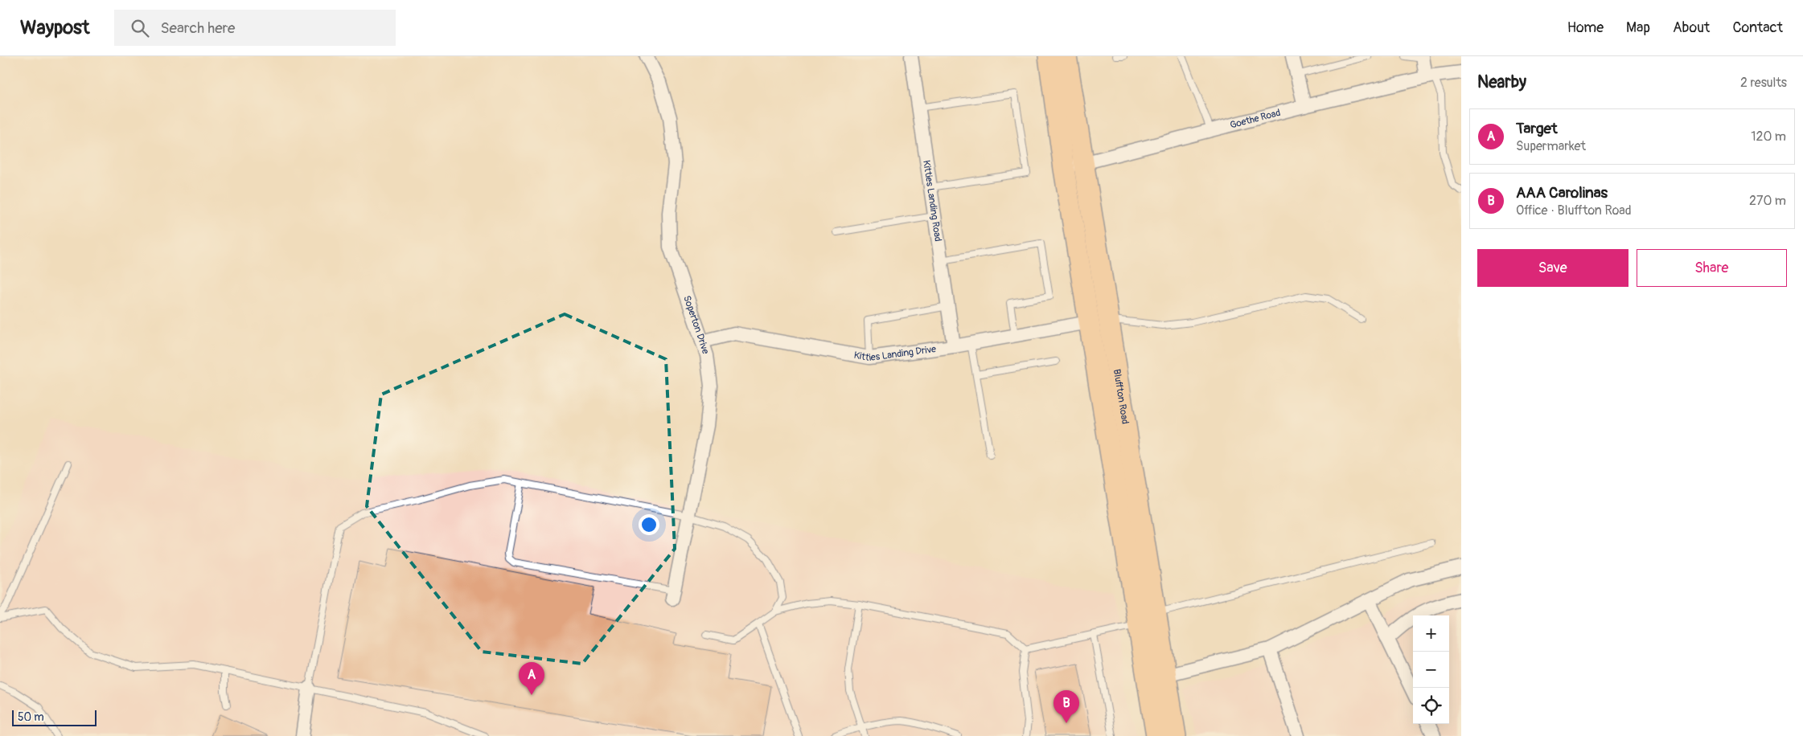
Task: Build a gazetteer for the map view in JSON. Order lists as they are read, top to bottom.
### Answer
{
  "streets": {
    "main road": ["Bluffton Road"],
    "street": [
      "Goethe Road",
      "Kitties Landing Road",
      "Soperton Drive",
      "Kitties Landing Drive"
    ]
  },
  "crossings": [
    ["Goethe Road", "Bluffton Road"],
    ["Kitties Landing Road", "Kitties Landing Drive"],
    ["Soperton Drive", "Kitties Landing Drive"],
    ["Kitties Landing Drive", "Bluffton Road"]
  ],
  "scale_bar": "50 m",
  "page": {
    "header": "Waypost",
    "search": "Search here",
    "nav": [
      "Home",
      "Map",
      "About",
      "Contact"
    ],
    "heading": ["Nearby", "2 results"],
    "list": [
      {
        "mark": "A",
        "name": "Target",
        "note": "Supermarket",
        "value": "120 m"
      },
      {
        "mark": "B",
        "name": "AAA Carolinas",
        "note": "Office · Bluffton Road",
        "value": "270 m"
      }
    ],
    "buttons": ["Save", "Share"],
    "map_buttons": ["+", "−"],
    "pins": ["A", "B"],
    "scale": "50 m"
  }
}
